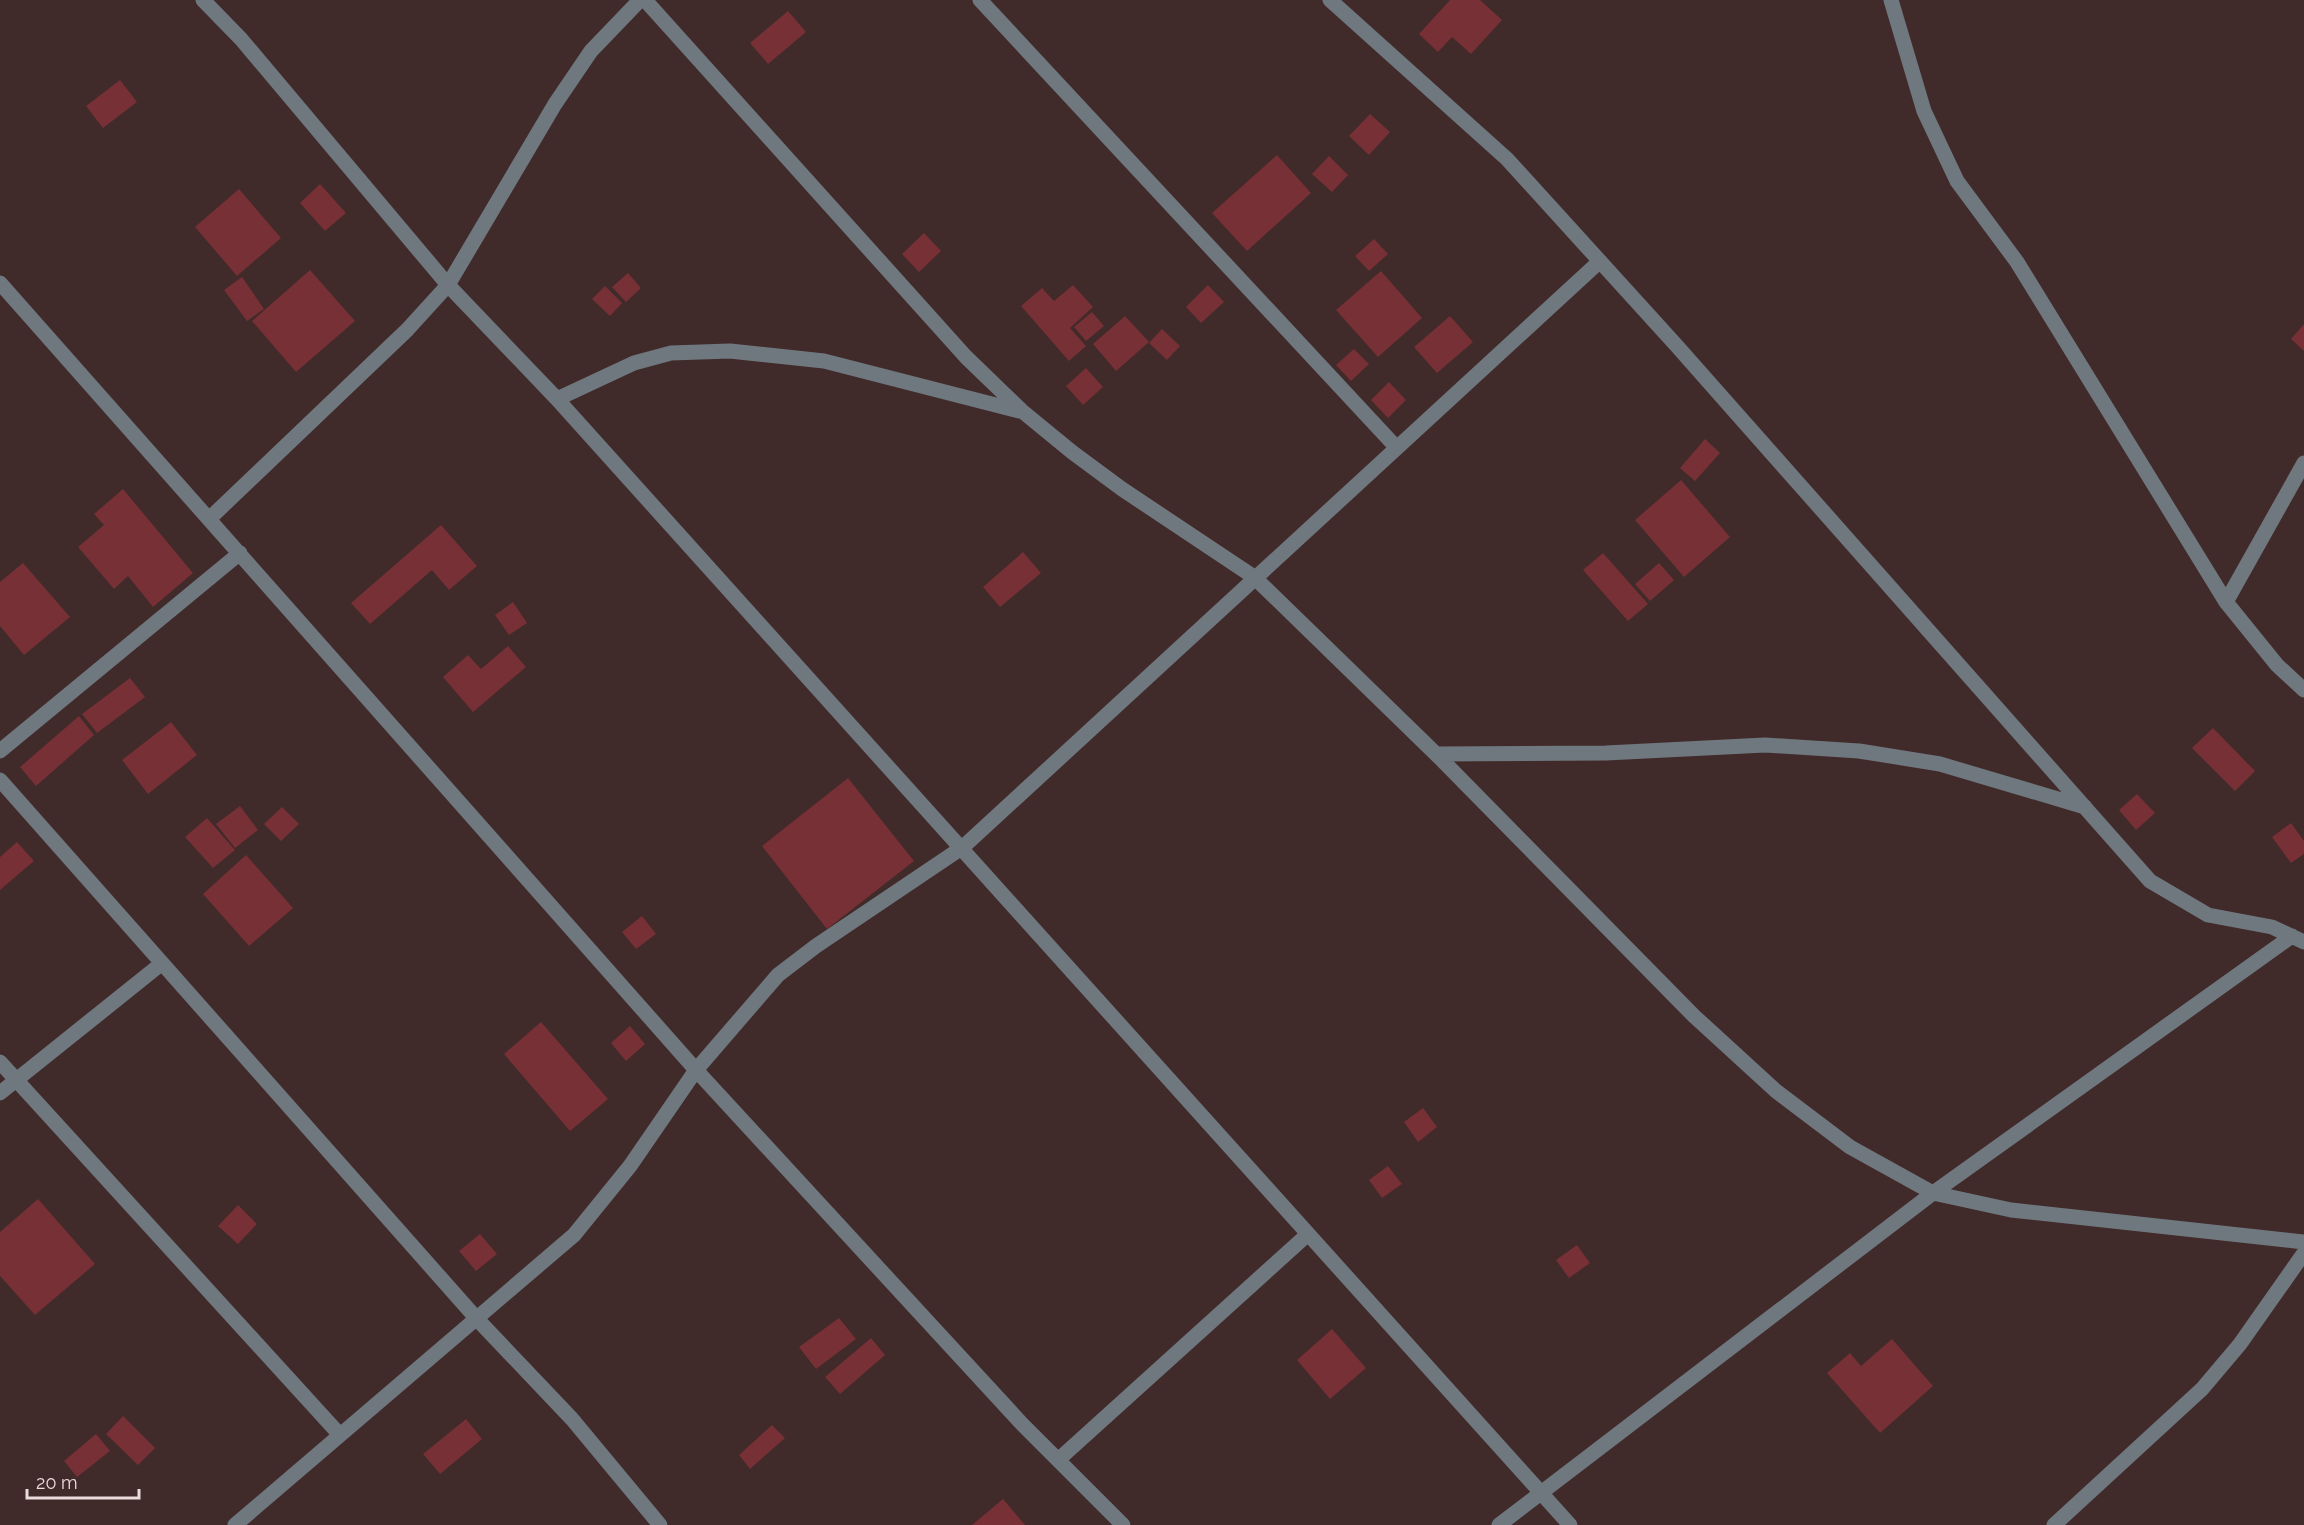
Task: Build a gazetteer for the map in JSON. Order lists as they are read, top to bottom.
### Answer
{
  "scale_bar": "20 m"
}
